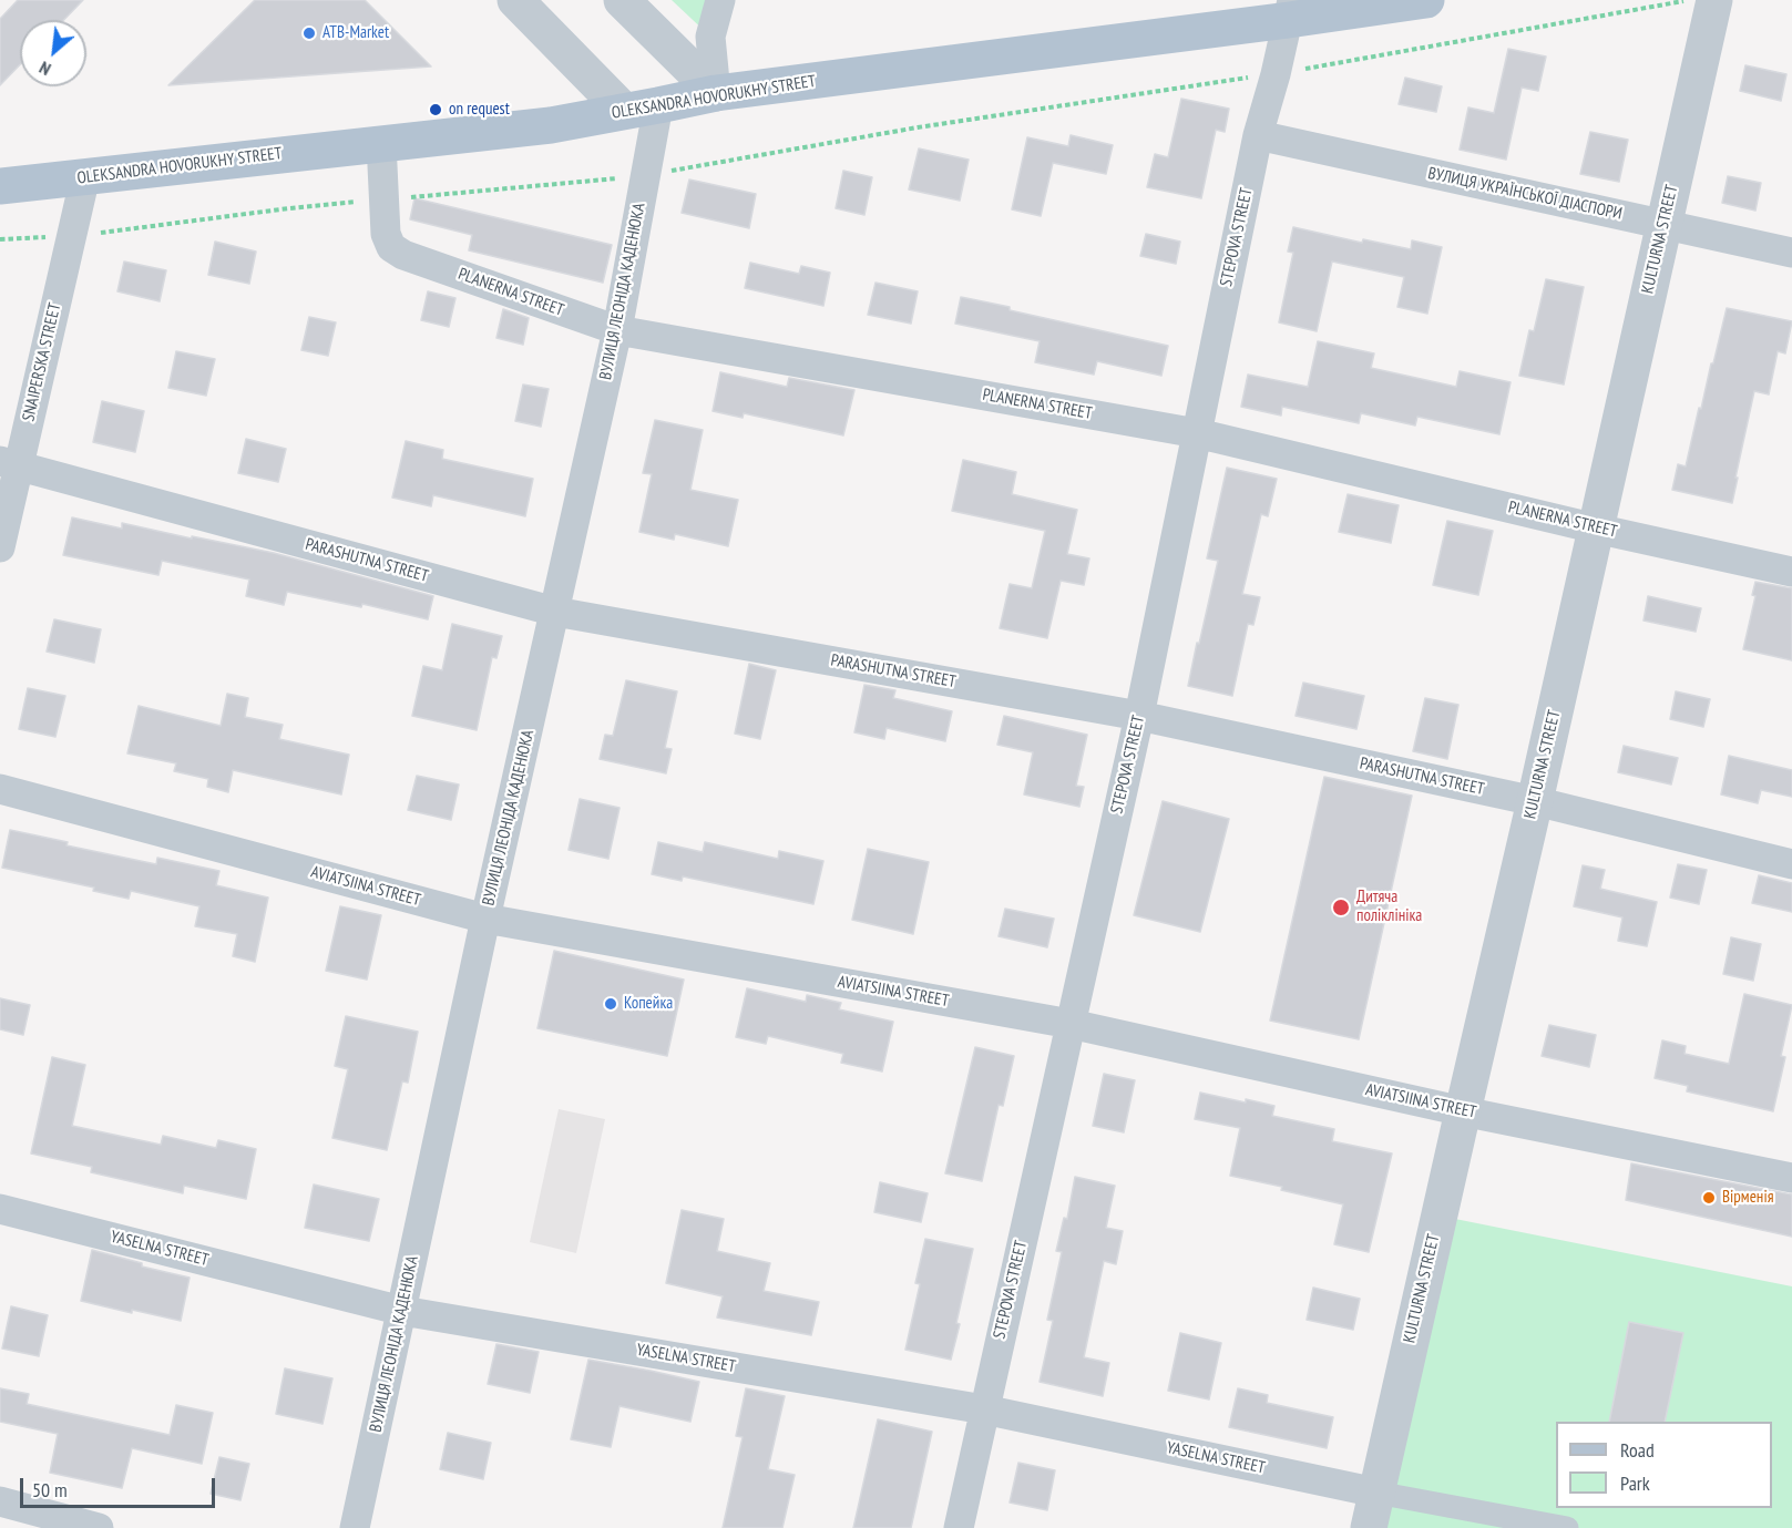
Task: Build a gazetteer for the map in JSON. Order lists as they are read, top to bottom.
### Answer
{
  "streets": {
    "main road": ["OLEKSANDRA HOVORUKHY STREET"],
    "street": [
      "ВУЛИЦЯ УКРАЇНСЬКОЇ ДІАСПОРИ",
      "STEPOVA STREET",
      "KULTURNA STREET",
      "ВУЛИЦЯ ЛЕОНІДА КАДЕНЮКА",
      "PLANERNA STREET",
      "SNAIPERSKA STREET",
      "PARASHUTNA STREET",
      "AVIATSIINA STREET",
      "YASELNA STREET"
    ]
  },
  "crossings": [
    ["OLEKSANDRA HOVORUKHY STREET", "STEPOVA STREET"],
    ["OLEKSANDRA HOVORUKHY STREET", "ВУЛИЦЯ ЛЕОНІДА КАДЕНЮКА"],
    ["OLEKSANDRA HOVORUKHY STREET", "PLANERNA STREET"],
    ["OLEKSANDRA HOVORUKHY STREET", "SNAIPERSKA STREET"],
    ["ВУЛИЦЯ УКРАЇНСЬКОЇ ДІАСПОРИ", "STEPOVA STREET"],
    ["ВУЛИЦЯ УКРАЇНСЬКОЇ ДІАСПОРИ", "KULTURNA STREET"],
    ["STEPOVA STREET", "PLANERNA STREET"],
    ["STEPOVA STREET", "PARASHUTNA STREET"],
    ["STEPOVA STREET", "AVIATSIINA STREET"],
    ["STEPOVA STREET", "YASELNA STREET"],
    ["KULTURNA STREET", "PLANERNA STREET"],
    ["KULTURNA STREET", "PARASHUTNA STREET"],
    ["KULTURNA STREET", "AVIATSIINA STREET"],
    ["KULTURNA STREET", "YASELNA STREET"],
    ["ВУЛИЦЯ ЛЕОНІДА КАДЕНЮКА", "PLANERNA STREET"],
    ["ВУЛИЦЯ ЛЕОНІДА КАДЕНЮКА", "PARASHUTNA STREET"],
    ["ВУЛИЦЯ ЛЕОНІДА КАДЕНЮКА", "AVIATSIINA STREET"],
    ["ВУЛИЦЯ ЛЕОНІДА КАДЕНЮКА", "YASELNA STREET"],
    ["SNAIPERSKA STREET", "PARASHUTNA STREET"]
  ],
  "places": [
    "ATB-Market",
    "on request",
    "Дитяча поліклініка",
    "Копейка",
    "Вірменія"
  ],
  "legend": ["Road", "Park"],
  "scale_bar": "50 m",
  "north": "bottom left"
}
